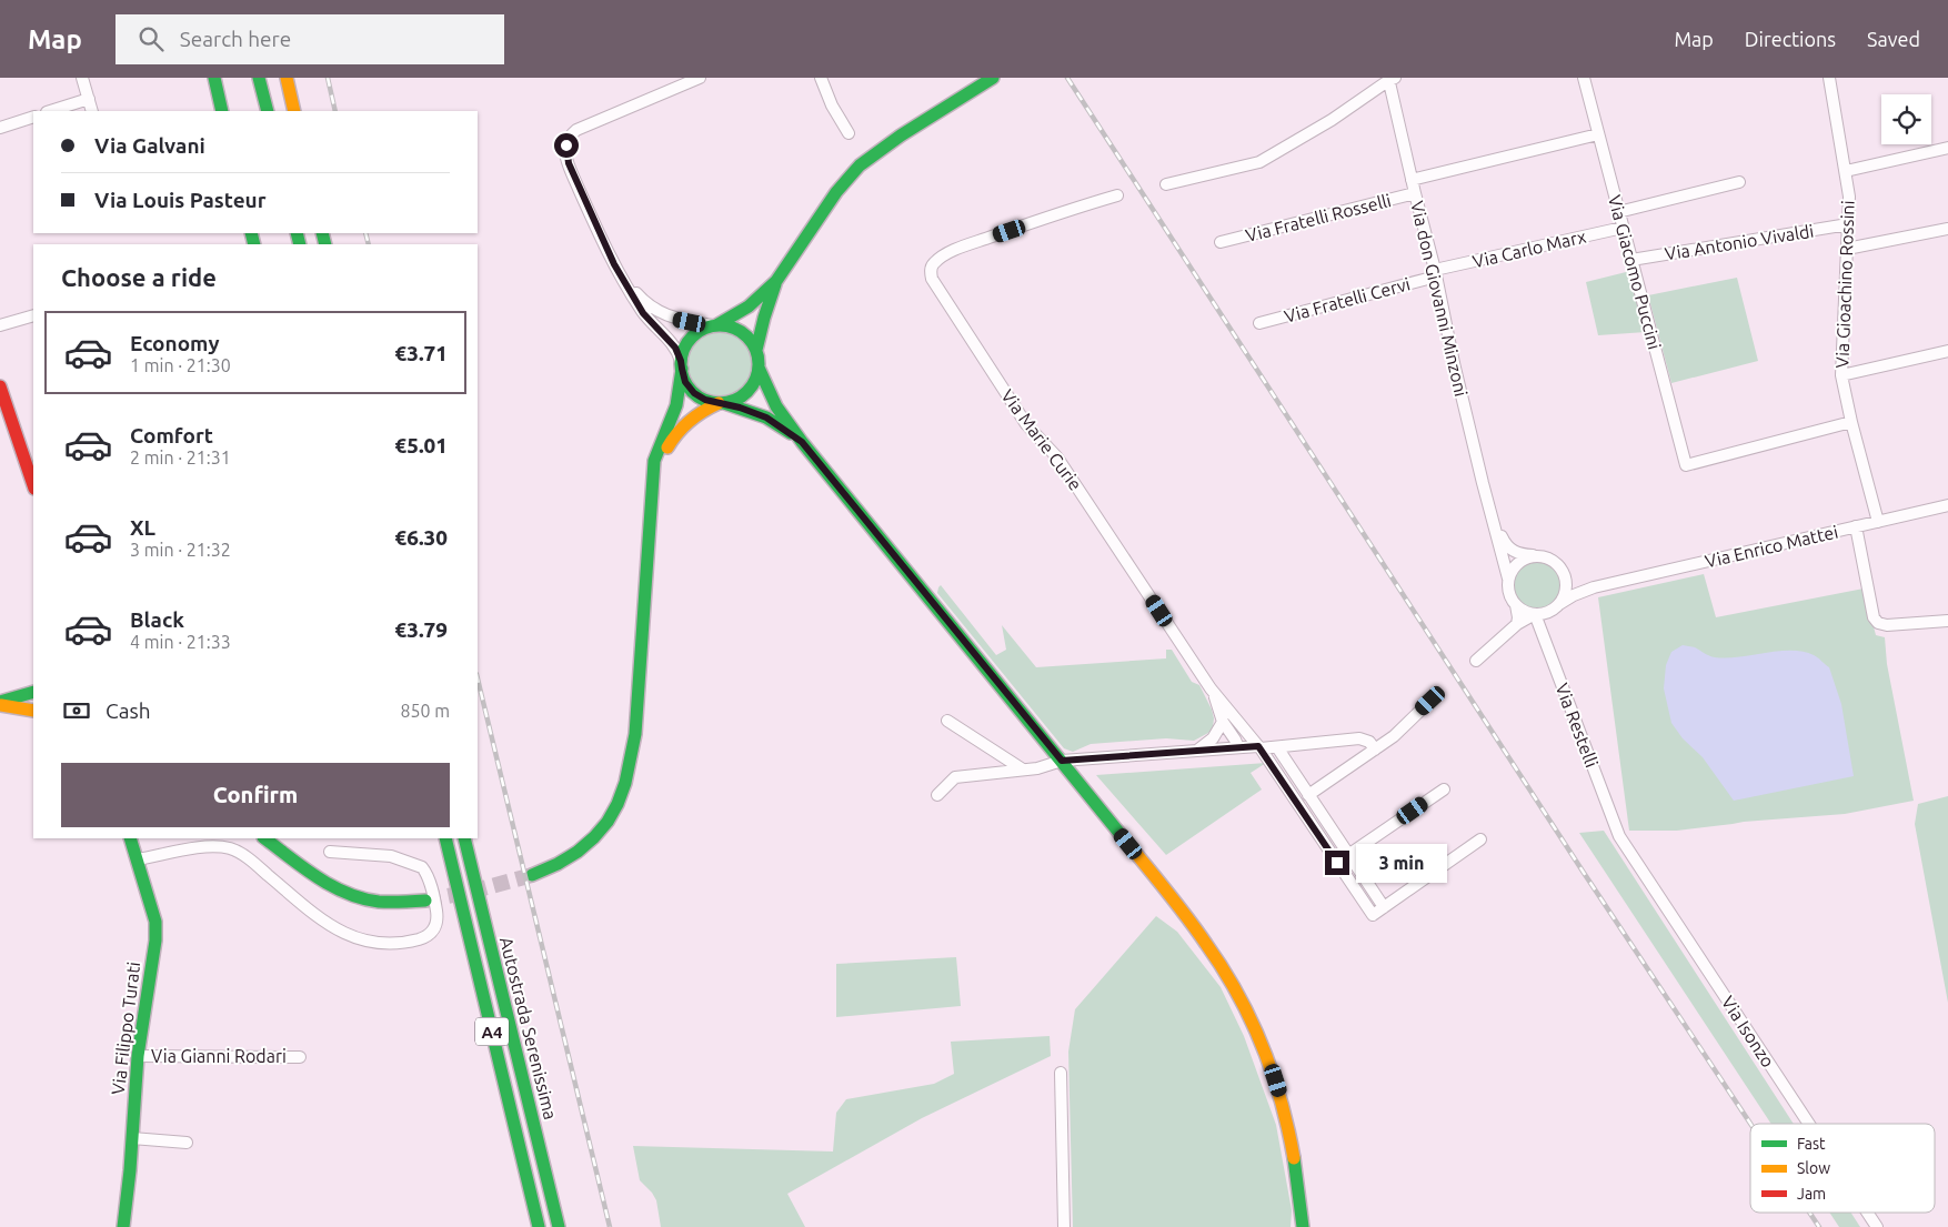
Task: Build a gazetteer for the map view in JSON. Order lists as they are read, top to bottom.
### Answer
{
  "streets": {
    "main road": ["Via Filippo Turati", "Autostrada Serenissima", "A4"],
    "street": [
      "Via Fratelli Rosselli",
      "Via Antonio Vivaldi",
      "Via Carlo Marx",
      "Via Giacomo Puccini",
      "Via Gioachino Rossini",
      "Via don Giovanni Minzoni",
      "Via Fratelli Cervi",
      "Via Marie Curie",
      "Via Enrico Mattei",
      "Via Restelli",
      "Via Isonzo",
      "Via Gianni Rodari"
    ]
  },
  "crossings": [
    ["Via Fratelli Rosselli", "Via don Giovanni Minzoni"],
    ["Via Antonio Vivaldi", "Via Giacomo Puccini"],
    ["Via Antonio Vivaldi", "Via Gioachino Rossini"],
    ["Via Carlo Marx", "Via Giacomo Puccini"],
    ["Via Carlo Marx", "Via don Giovanni Minzoni"],
    ["Via Carlo Marx", "Via Fratelli Cervi"],
    ["Via Giacomo Puccini", "Via Gioachino Rossini"],
    ["Via Gioachino Rossini", "Via Enrico Mattei"],
    ["Via don Giovanni Minzoni", "Via Fratelli Cervi"],
    ["Via don Giovanni Minzoni", "Via Enrico Mattei"],
    ["Via don Giovanni Minzoni", "Via Restelli"],
    ["Via Enrico Mattei", "Via Restelli"],
    ["Via Restelli", "Via Isonzo"],
    ["Via Filippo Turati", "Via Gianni Rodari"]
  ],
  "legend": ["Fast", "Slow", "Jam"],
  "page": {
    "header": "Map",
    "search": "Search here",
    "nav": ["Map", "Directions", "Saved"],
    "banner": ["Via Galvani", "Via Louis Pasteur"],
    "heading": "Choose a ride",
    "list": [
      {
        "name": "Economy",
        "note": "1 min · 21:30",
        "value": "€3.71"
      },
      {
        "name": "Comfort",
        "note": "2 min · 21:31",
        "value": "€5.01"
      },
      {
        "name": "XL",
        "note": "3 min · 21:32",
        "value": "€6.30"
      },
      {
        "name": "Black",
        "note": "4 min · 21:33",
        "value": "€3.79"
      }
    ],
    "pay": ["Cash", "850 m"],
    "buttons": "Confirm",
    "bubble": "3 min"
  }
}
